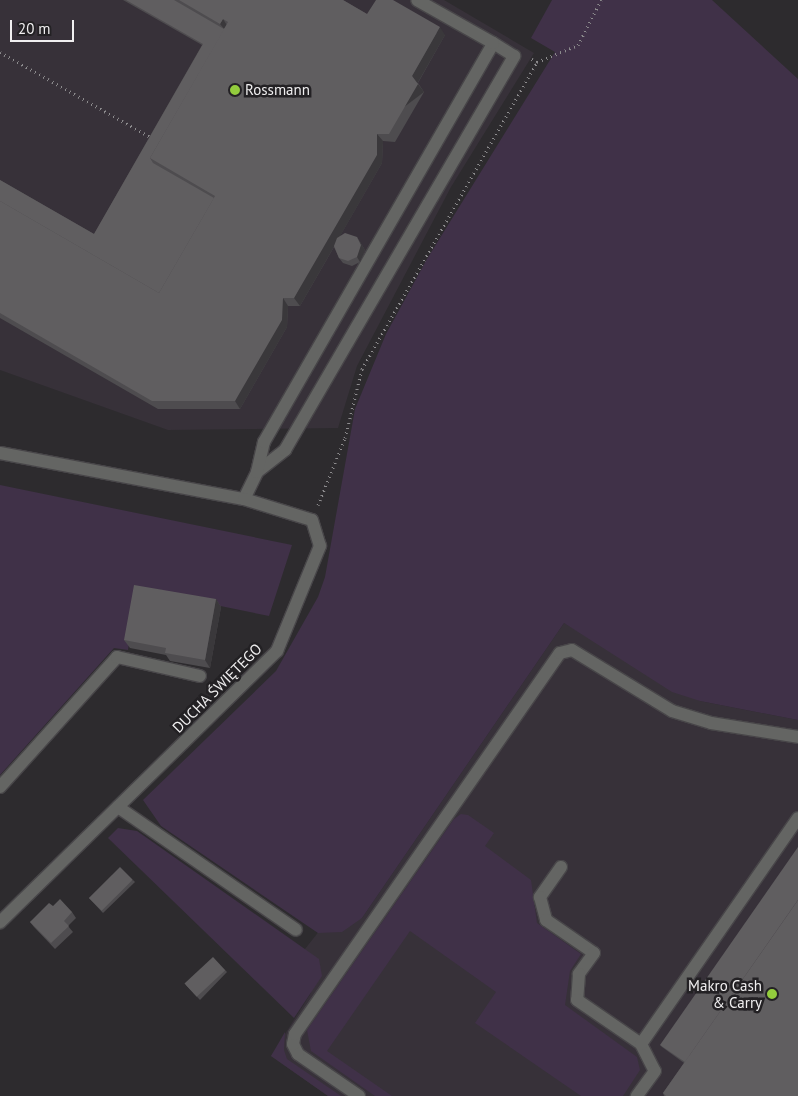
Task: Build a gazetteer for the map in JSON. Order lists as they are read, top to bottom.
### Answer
{
  "streets": {
    "street": ["DUCHA ŚWIĘTEGO"]
  },
  "places": ["Rossmann", "Makro Cash & Carry"],
  "scale_bar": "20 m"
}
